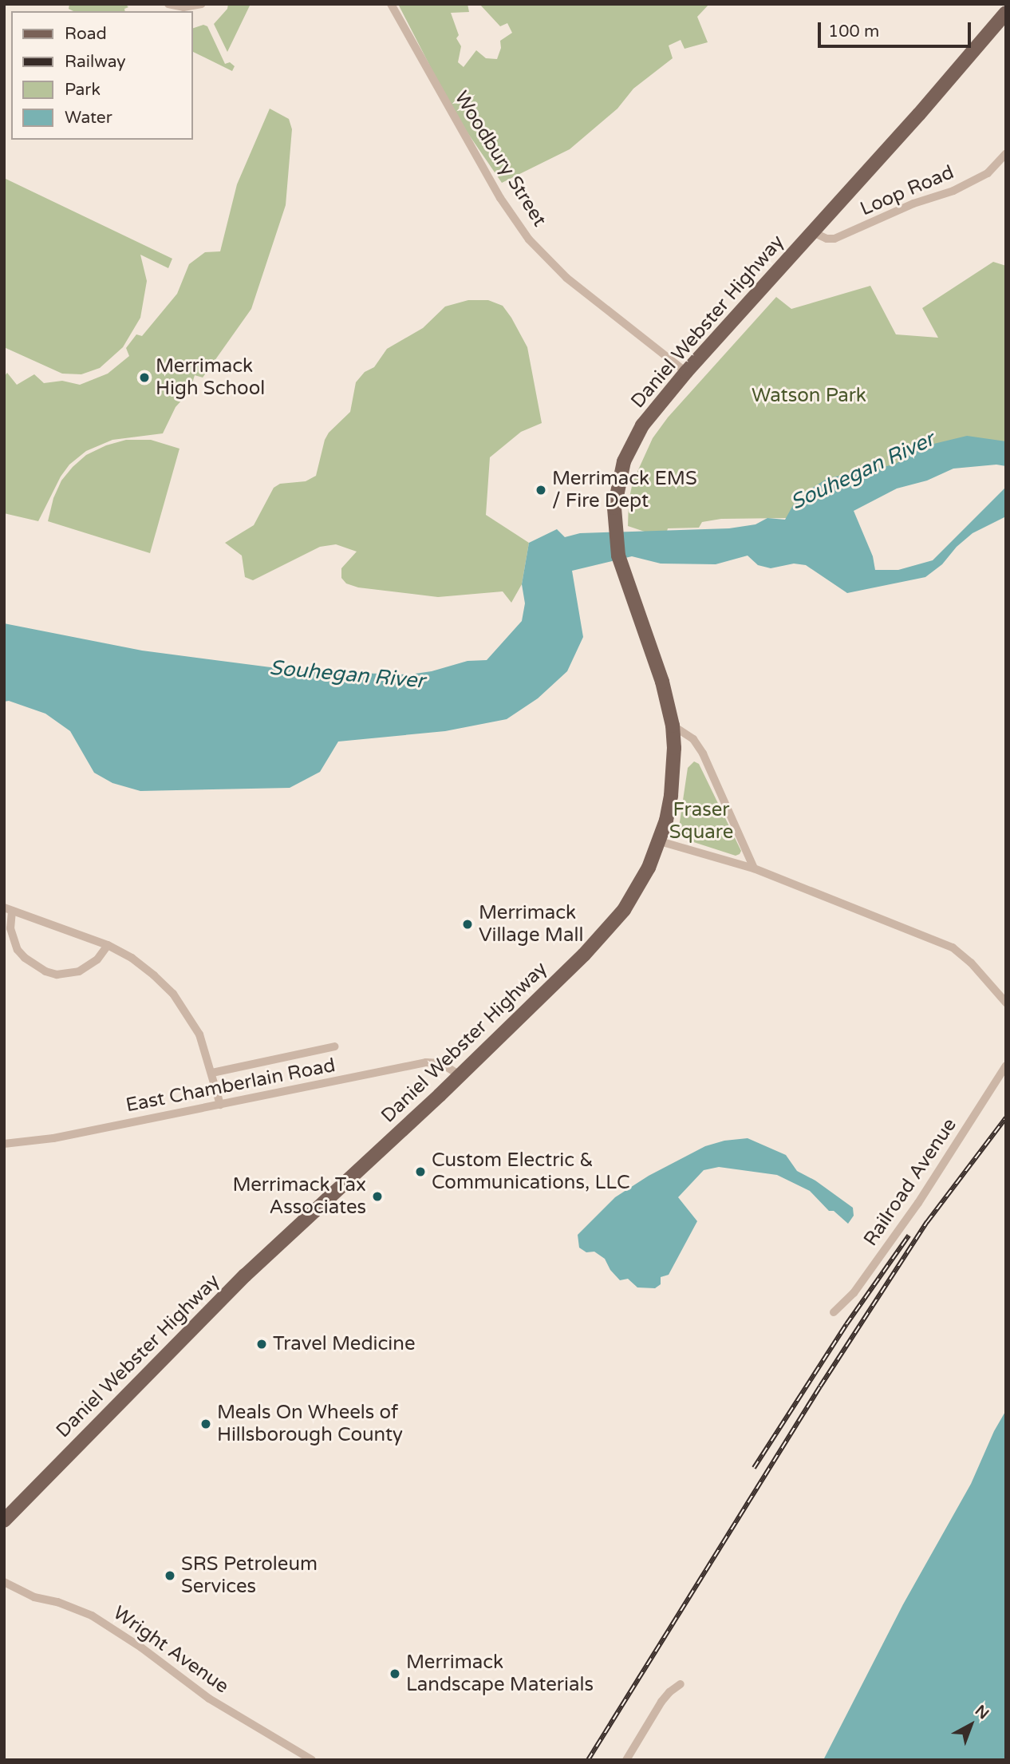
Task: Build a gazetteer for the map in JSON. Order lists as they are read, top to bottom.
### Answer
{
  "streets": {
    "main road": ["Daniel Webster Highway"],
    "street": [
      "Woodbury Street",
      "Loop Road",
      "East Chamberlain Road",
      "Railroad Avenue",
      "Wright Avenue"
    ]
  },
  "crossings": [
    ["Woodbury Street", "Daniel Webster Highway"],
    ["Loop Road", "Daniel Webster Highway"],
    ["Daniel Webster Highway", "East Chamberlain Road"]
  ],
  "water": ["Souhegan River"],
  "parks": ["Watson Park", "Fraser Square"],
  "places": [
    "Merrimack High School",
    "Merrimack EMS / Fire Dept",
    "Merrimack Village Mall",
    "Custom Electric & Communications, LLC",
    "Merrimack Tax Associates",
    "Travel Medicine",
    "Meals On Wheels of Hillsborough County",
    "SRS Petroleum Services",
    "Merrimack Landscape Materials"
  ],
  "legend": [
    "Road",
    "Railway",
    "Park",
    "Water"
  ],
  "scale_bar": "100 m",
  "north": "top right"
}
